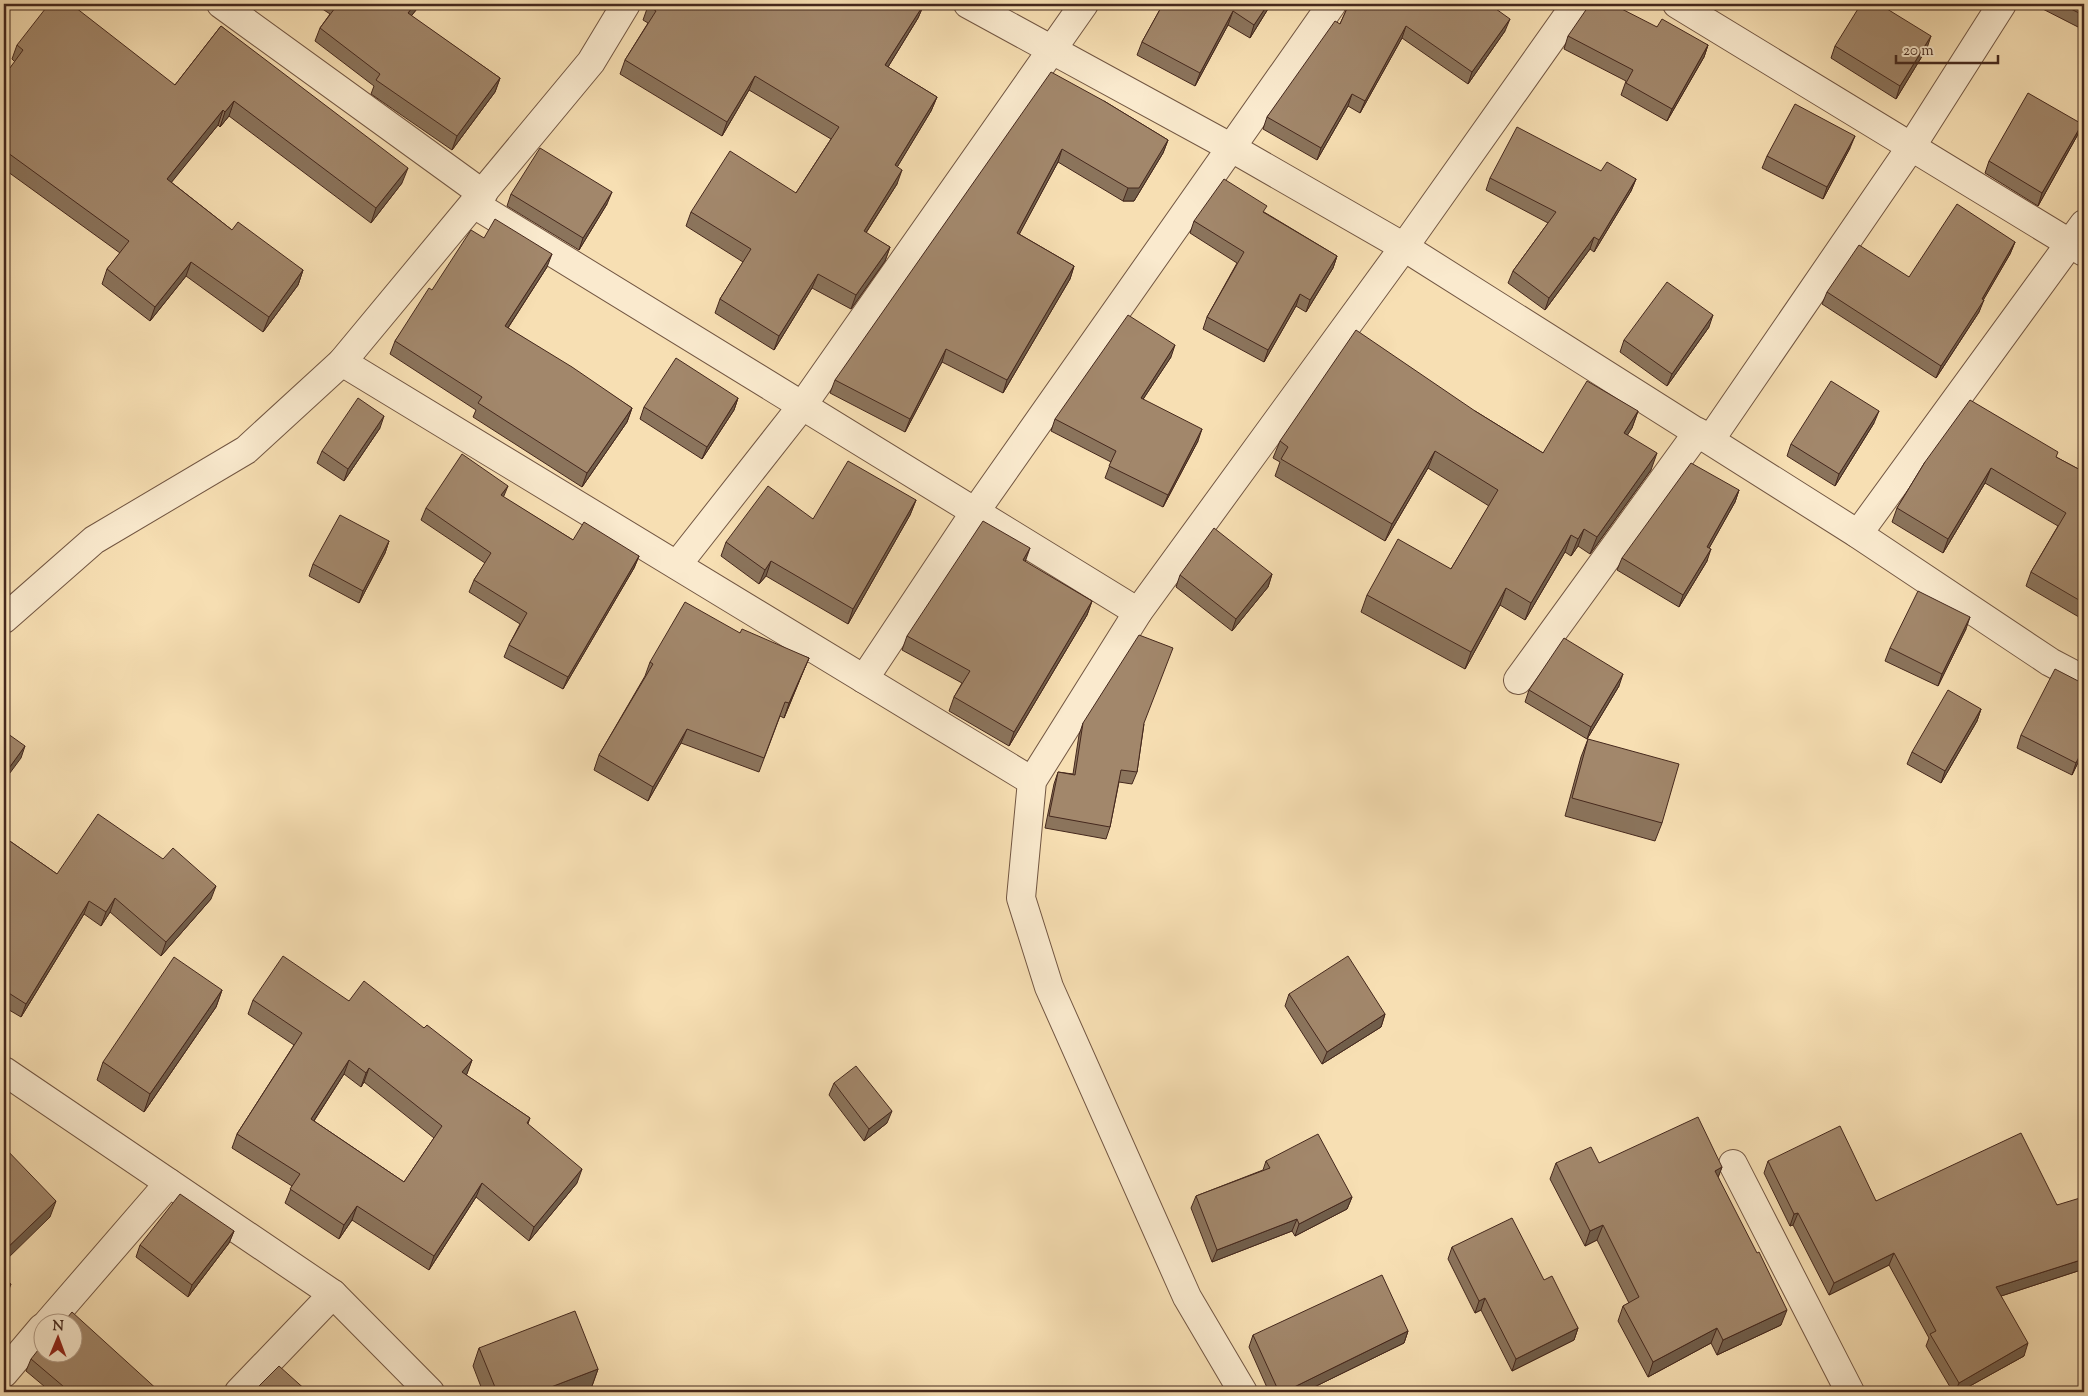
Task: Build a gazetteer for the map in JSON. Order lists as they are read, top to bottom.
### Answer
{
  "scale_bar": "20 m",
  "north": "top"
}
